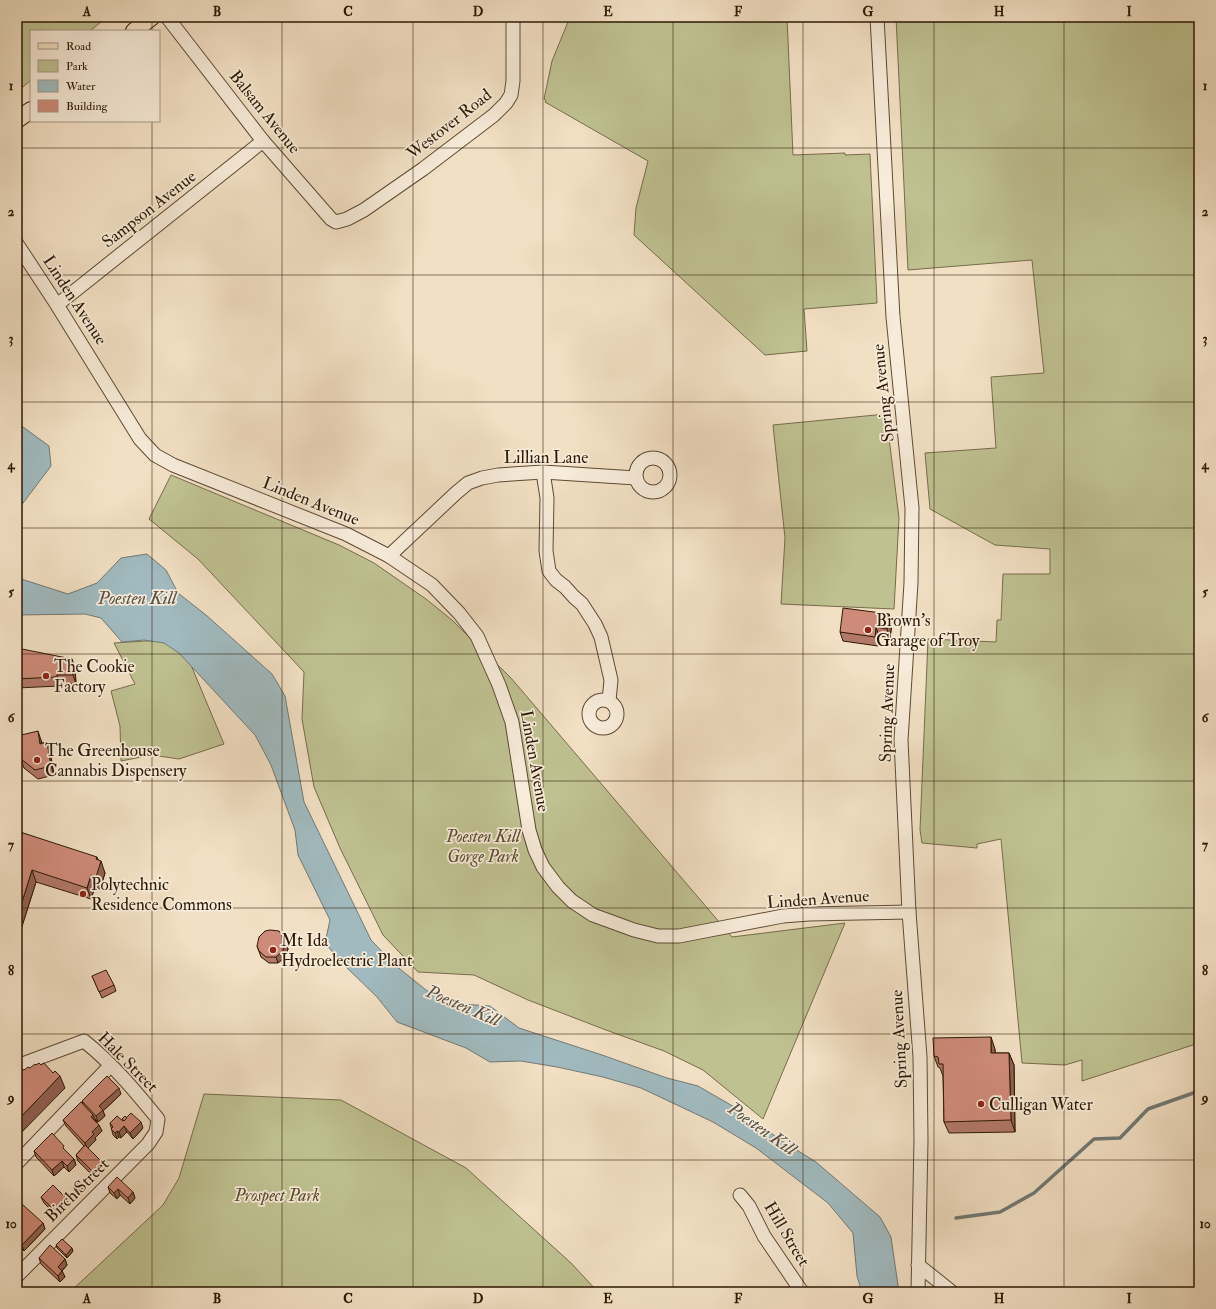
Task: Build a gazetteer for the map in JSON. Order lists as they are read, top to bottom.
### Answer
{
  "streets": {
    "street": [
      "Balsam Avenue",
      "Westover Road",
      "Sampson Avenue",
      "Linden Avenue",
      "Spring Avenue",
      "Lillian Lane",
      "Hale Street",
      "Birch Street",
      "Hill Street"
    ]
  },
  "crossings": [
    ["Balsam Avenue", "Westover Road"],
    ["Balsam Avenue", "Sampson Avenue"],
    ["Sampson Avenue", "Linden Avenue"],
    ["Linden Avenue", "Spring Avenue"],
    ["Linden Avenue", "Lillian Lane"],
    ["Hale Street", "Birch Street"]
  ],
  "water": ["Poesten Kill"],
  "parks": ["Poesten Kill Gorge Park", "Prospect Park"],
  "places": [
    "Brown's Garage of Troy",
    "The Cookie Factory",
    "The Greenhouse Cannabis Dispensery",
    "Polytechnic Residence Commons",
    "Mt Ida Hydroelectric Plant",
    "Culligan Water"
  ],
  "legend": [
    "Road",
    "Park",
    "Water",
    "Building"
  ],
  "grid": {
    "columns": [
      "A",
      "B",
      "C",
      "D",
      "E",
      "F",
      "G",
      "H",
      "I"
    ],
    "rows": [
      "1",
      "2",
      "3",
      "4",
      "5",
      "6",
      "7",
      "8",
      "9",
      "10"
    ]
  }
}
